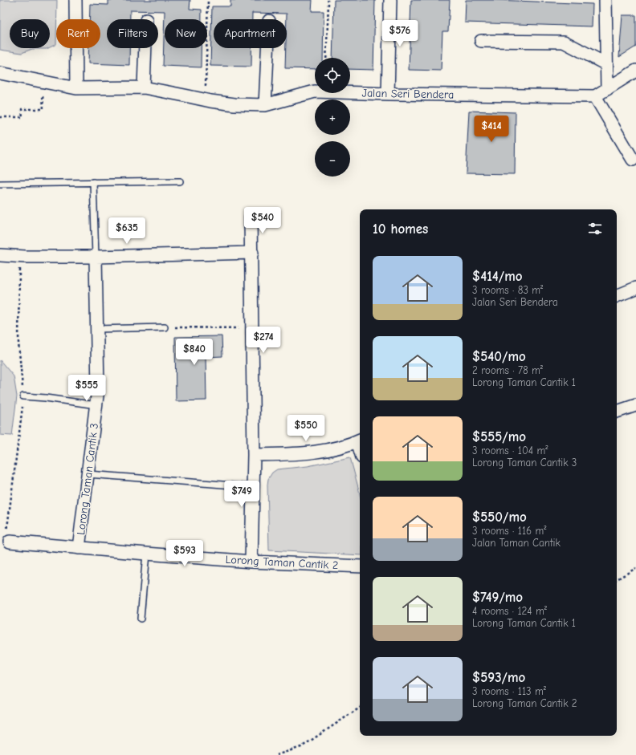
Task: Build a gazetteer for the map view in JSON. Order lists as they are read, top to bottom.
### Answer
{
  "streets": {
    "street": ["Jalan Seri Bendera", "Lorong Taman Cantik 3", "Lorong Taman Cantik 2"]
  },
  "crossings": [
    ["Lorong Taman Cantik 3", "Lorong Taman Cantik 2"]
  ],
  "page": {
    "chip": [
      "Buy",
      "Rent",
      "Filters",
      "New",
      "Apartment"
    ],
    "price": [
      "$576",
      "$414",
      "$540",
      "$635",
      "$274",
      "$840",
      "$555",
      "$550",
      "$749",
      "$593"
    ],
    "map_buttons": ["+", "−"],
    "heading": "10 homes",
    "list": [
      {
        "name": "$414/mo",
        "note": "3 rooms · 83 m² · Jalan Seri Bendera"
      },
      {
        "name": "$540/mo",
        "note": "2 rooms · 78 m² · Lorong Taman Cantik 1"
      },
      {
        "name": "$555/mo",
        "note": "3 rooms · 104 m² · Lorong Taman Cantik 3"
      },
      {
        "name": "$550/mo",
        "note": "3 rooms · 116 m² · Jalan Taman Cantik"
      },
      {
        "name": "$749/mo",
        "note": "4 rooms · 124 m² · Lorong Taman Cantik 1"
      },
      {
        "name": "$593/mo",
        "note": "3 rooms · 113 m² · Lorong Taman Cantik 2"
      }
    ]
  }
}
